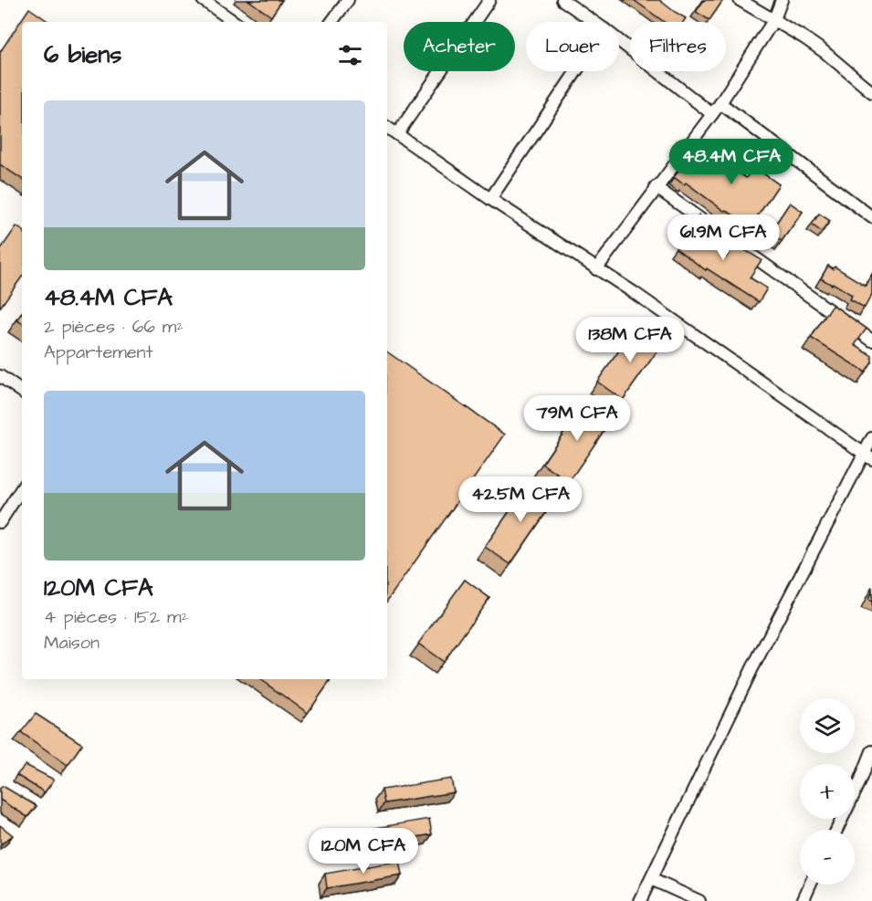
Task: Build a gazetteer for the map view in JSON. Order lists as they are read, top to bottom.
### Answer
{
  "page": {
    "chip": ["Acheter", "Louer", "Filtres"],
    "heading": "6 biens",
    "list": [
      {
        "name": "48.4M CFA",
        "note": "2 pièces · 66 m² · Appartement"
      },
      {
        "name": "120M CFA",
        "note": "4 pièces · 152 m² · Maison"
      }
    ],
    "price": [
      "48.4M CFA",
      "61.9M CFA",
      "138M CFA",
      "79M CFA",
      "42.5M CFA",
      "120M CFA"
    ],
    "map_buttons": ["+", "−"]
  }
}
